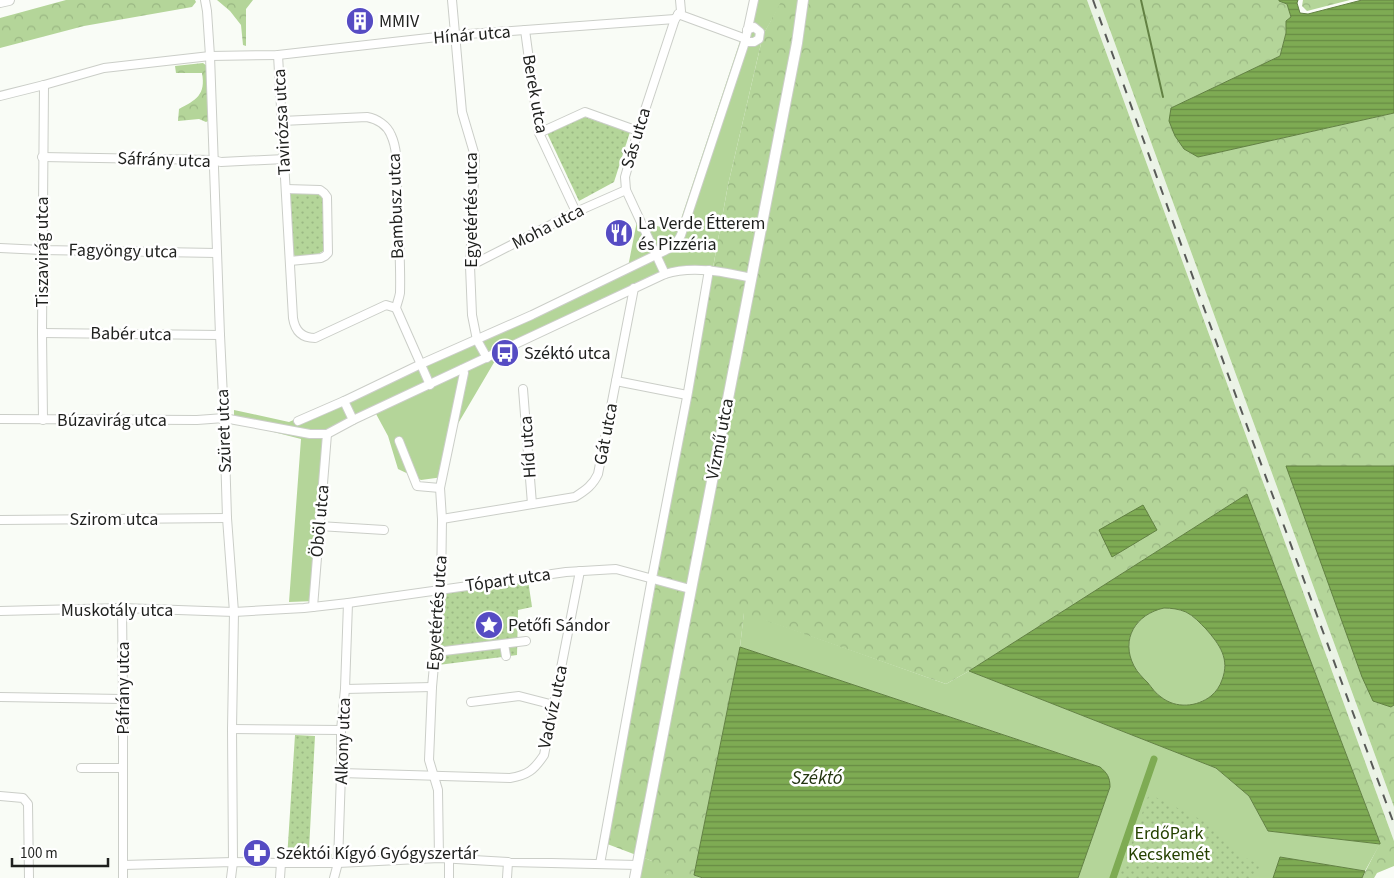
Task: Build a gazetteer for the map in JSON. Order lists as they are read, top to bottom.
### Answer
{
  "streets": {
    "main road": ["Vízmű utca"],
    "street": [
      "Hínár utca",
      "Berek utca",
      "Tavirózsa utca",
      "Sás utca",
      "Sáfrány utca",
      "Bambusz utca",
      "Egyetértés utca",
      "Moha utca",
      "Fagyöngy utca",
      "Tiszavirág utca",
      "Babér utca",
      "Búzavirág utca",
      "Szüret utca",
      "Gát utca",
      "Híd utca",
      "Szirom utca",
      "Öböl utca",
      "Tópart utca",
      "Muskotály utca",
      "Páfrány utca",
      "Vadvíz utca",
      "Alkony utca"
    ]
  },
  "crossings": [
    ["Hínár utca", "Berek utca"],
    ["Hínár utca", "Tavirózsa utca"],
    ["Hínár utca", "Sás utca"],
    ["Hínár utca", "Egyetértés utca"],
    ["Hínár utca", "Tiszavirág utca"],
    ["Hínár utca", "Szüret utca"],
    ["Berek utca", "Moha utca"],
    ["Tavirózsa utca", "Sáfrány utca"],
    ["Tavirózsa utca", "Bambusz utca"],
    ["Sás utca", "Moha utca"],
    ["Sáfrány utca", "Tiszavirág utca"],
    ["Sáfrány utca", "Szüret utca"],
    ["Egyetértés utca", "Moha utca"],
    ["Egyetértés utca", "Gát utca"],
    ["Egyetértés utca", "Tópart utca"],
    ["Egyetértés utca", "Vadvíz utca"],
    ["Fagyöngy utca", "Tiszavirág utca"],
    ["Fagyöngy utca", "Szüret utca"],
    ["Tiszavirág utca", "Babér utca"],
    ["Tiszavirág utca", "Búzavirág utca"],
    ["Babér utca", "Szüret utca"],
    ["Búzavirág utca", "Szüret utca"],
    ["Szüret utca", "Szirom utca"],
    ["Szüret utca", "Tópart utca"],
    ["Szüret utca", "Muskotály utca"],
    ["Gát utca", "Híd utca"],
    ["Vízmű utca", "Tópart utca"],
    ["Öböl utca", "Tópart utca"],
    ["Tópart utca", "Muskotály utca"],
    ["Tópart utca", "Vadvíz utca"],
    ["Tópart utca", "Alkony utca"],
    ["Muskotály utca", "Páfrány utca"],
    ["Vadvíz utca", "Alkony utca"]
  ],
  "water": ["Széktó"],
  "parks": ["ErdőPark Kecskemét"],
  "places": {
    "building": ["MMIV"],
    "restaurant": ["La Verde Étterem és Pizzéria"],
    "bus stop": ["Széktó utca"],
    "place": ["Petőfi Sándor"],
    "pharmacy": ["Széktói Kígyó Gyógyszertár"]
  },
  "scale_bar": "100 m"
}
